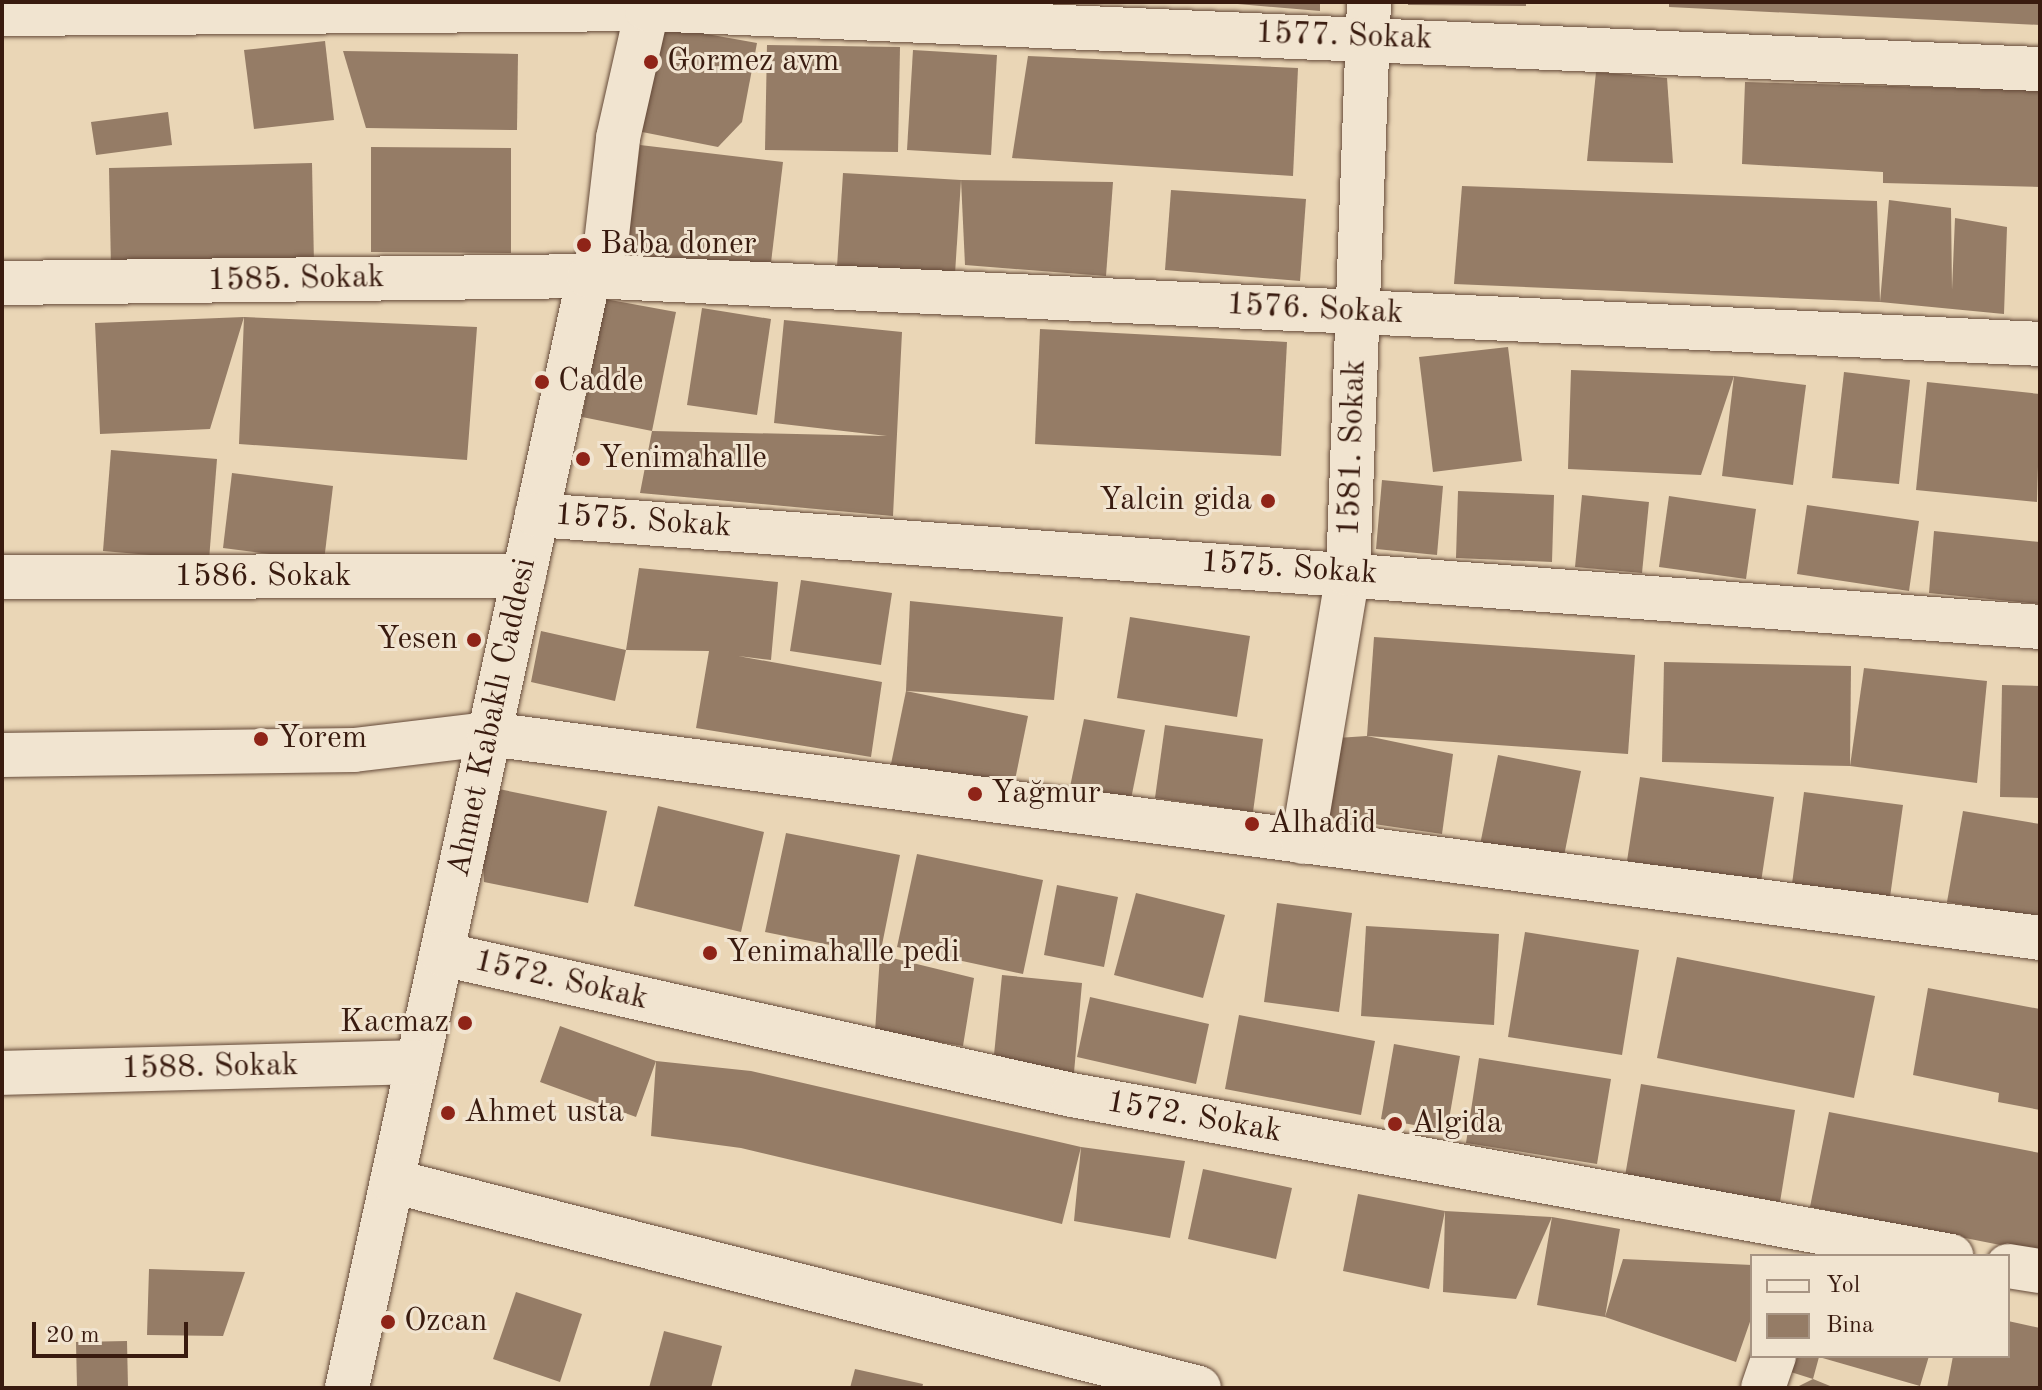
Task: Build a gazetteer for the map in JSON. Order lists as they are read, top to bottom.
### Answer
{
  "streets": {
    "street": [
      "1577. Sokak",
      "1585. Sokak",
      "1576. Sokak",
      "1581. Sokak",
      "1575. Sokak",
      "1586. Sokak",
      "Ahmet Kabaklı Caddesi",
      "1572. Sokak",
      "1588. Sokak"
    ]
  },
  "crossings": [
    ["1577. Sokak", "1581. Sokak"],
    ["1577. Sokak", "Ahmet Kabaklı Caddesi"],
    ["1585. Sokak", "1576. Sokak"],
    ["1585. Sokak", "Ahmet Kabaklı Caddesi"],
    ["1576. Sokak", "1581. Sokak"],
    ["1576. Sokak", "Ahmet Kabaklı Caddesi"],
    ["1581. Sokak", "1575. Sokak"],
    ["1575. Sokak", "Ahmet Kabaklı Caddesi"],
    ["1586. Sokak", "Ahmet Kabaklı Caddesi"],
    ["Ahmet Kabaklı Caddesi", "1572. Sokak"],
    ["Ahmet Kabaklı Caddesi", "1588. Sokak"]
  ],
  "places": [
    "Gormez avm",
    "Baba doner",
    "Cadde",
    "Yenimahalle",
    "Yalcin gida",
    "Yesen",
    "Yorem",
    "Yağmur",
    "Alhadid",
    "Yenimahalle pedi",
    "Kacmaz",
    "Ahmet usta",
    "Algida",
    "Ozcan"
  ],
  "legend": ["Yol", "Bina"],
  "scale_bar": "20 m"
}
